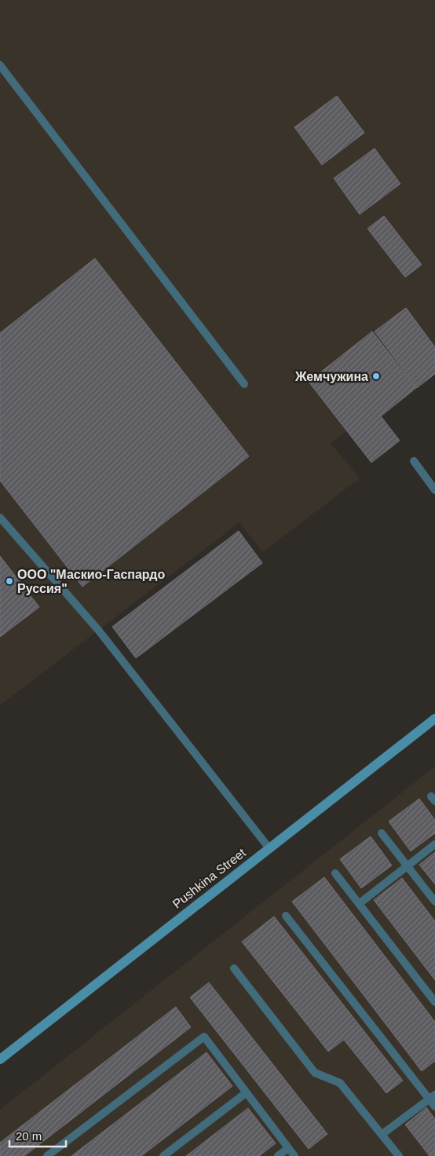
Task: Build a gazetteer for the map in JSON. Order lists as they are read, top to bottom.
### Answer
{
  "streets": {
    "main road": ["Pushkina Street"]
  },
  "places": ["Жемчужина", "ООО \"Маскио-Гаспардо Руссия\""],
  "scale_bar": "20 m"
}
